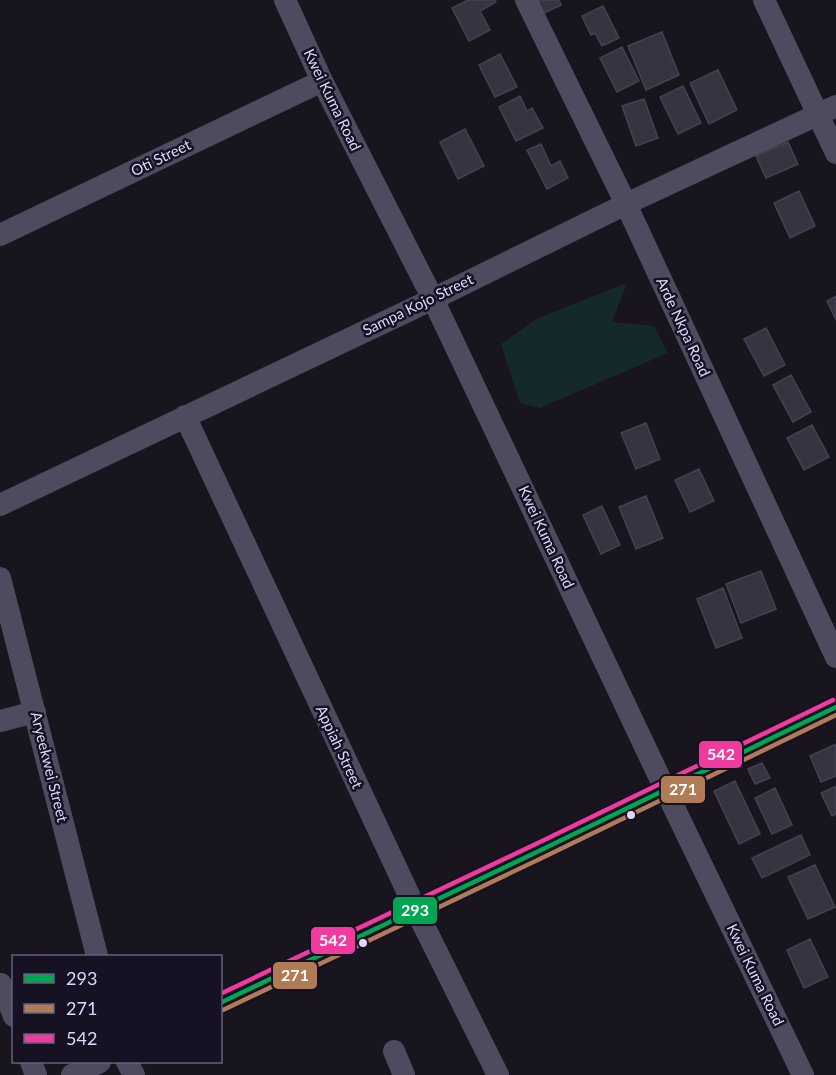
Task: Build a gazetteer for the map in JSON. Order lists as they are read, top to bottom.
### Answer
{
  "streets": {
    "street": [
      "Kwei Kuma Road",
      "Oti Street",
      "Sampa Kojo Street",
      "Arde Nkpa Road",
      "Appiah Street",
      "Aryeekwei Street"
    ]
  },
  "crossings": [
    ["Kwei Kuma Road", "Oti Street"],
    ["Kwei Kuma Road", "Sampa Kojo Street"],
    ["Sampa Kojo Street", "Arde Nkpa Road"],
    ["Sampa Kojo Street", "Appiah Street"]
  ],
  "lines": ["transit line 542", "transit line 293", "transit line 271"],
  "legend": ["293", "271", "542"]
}
